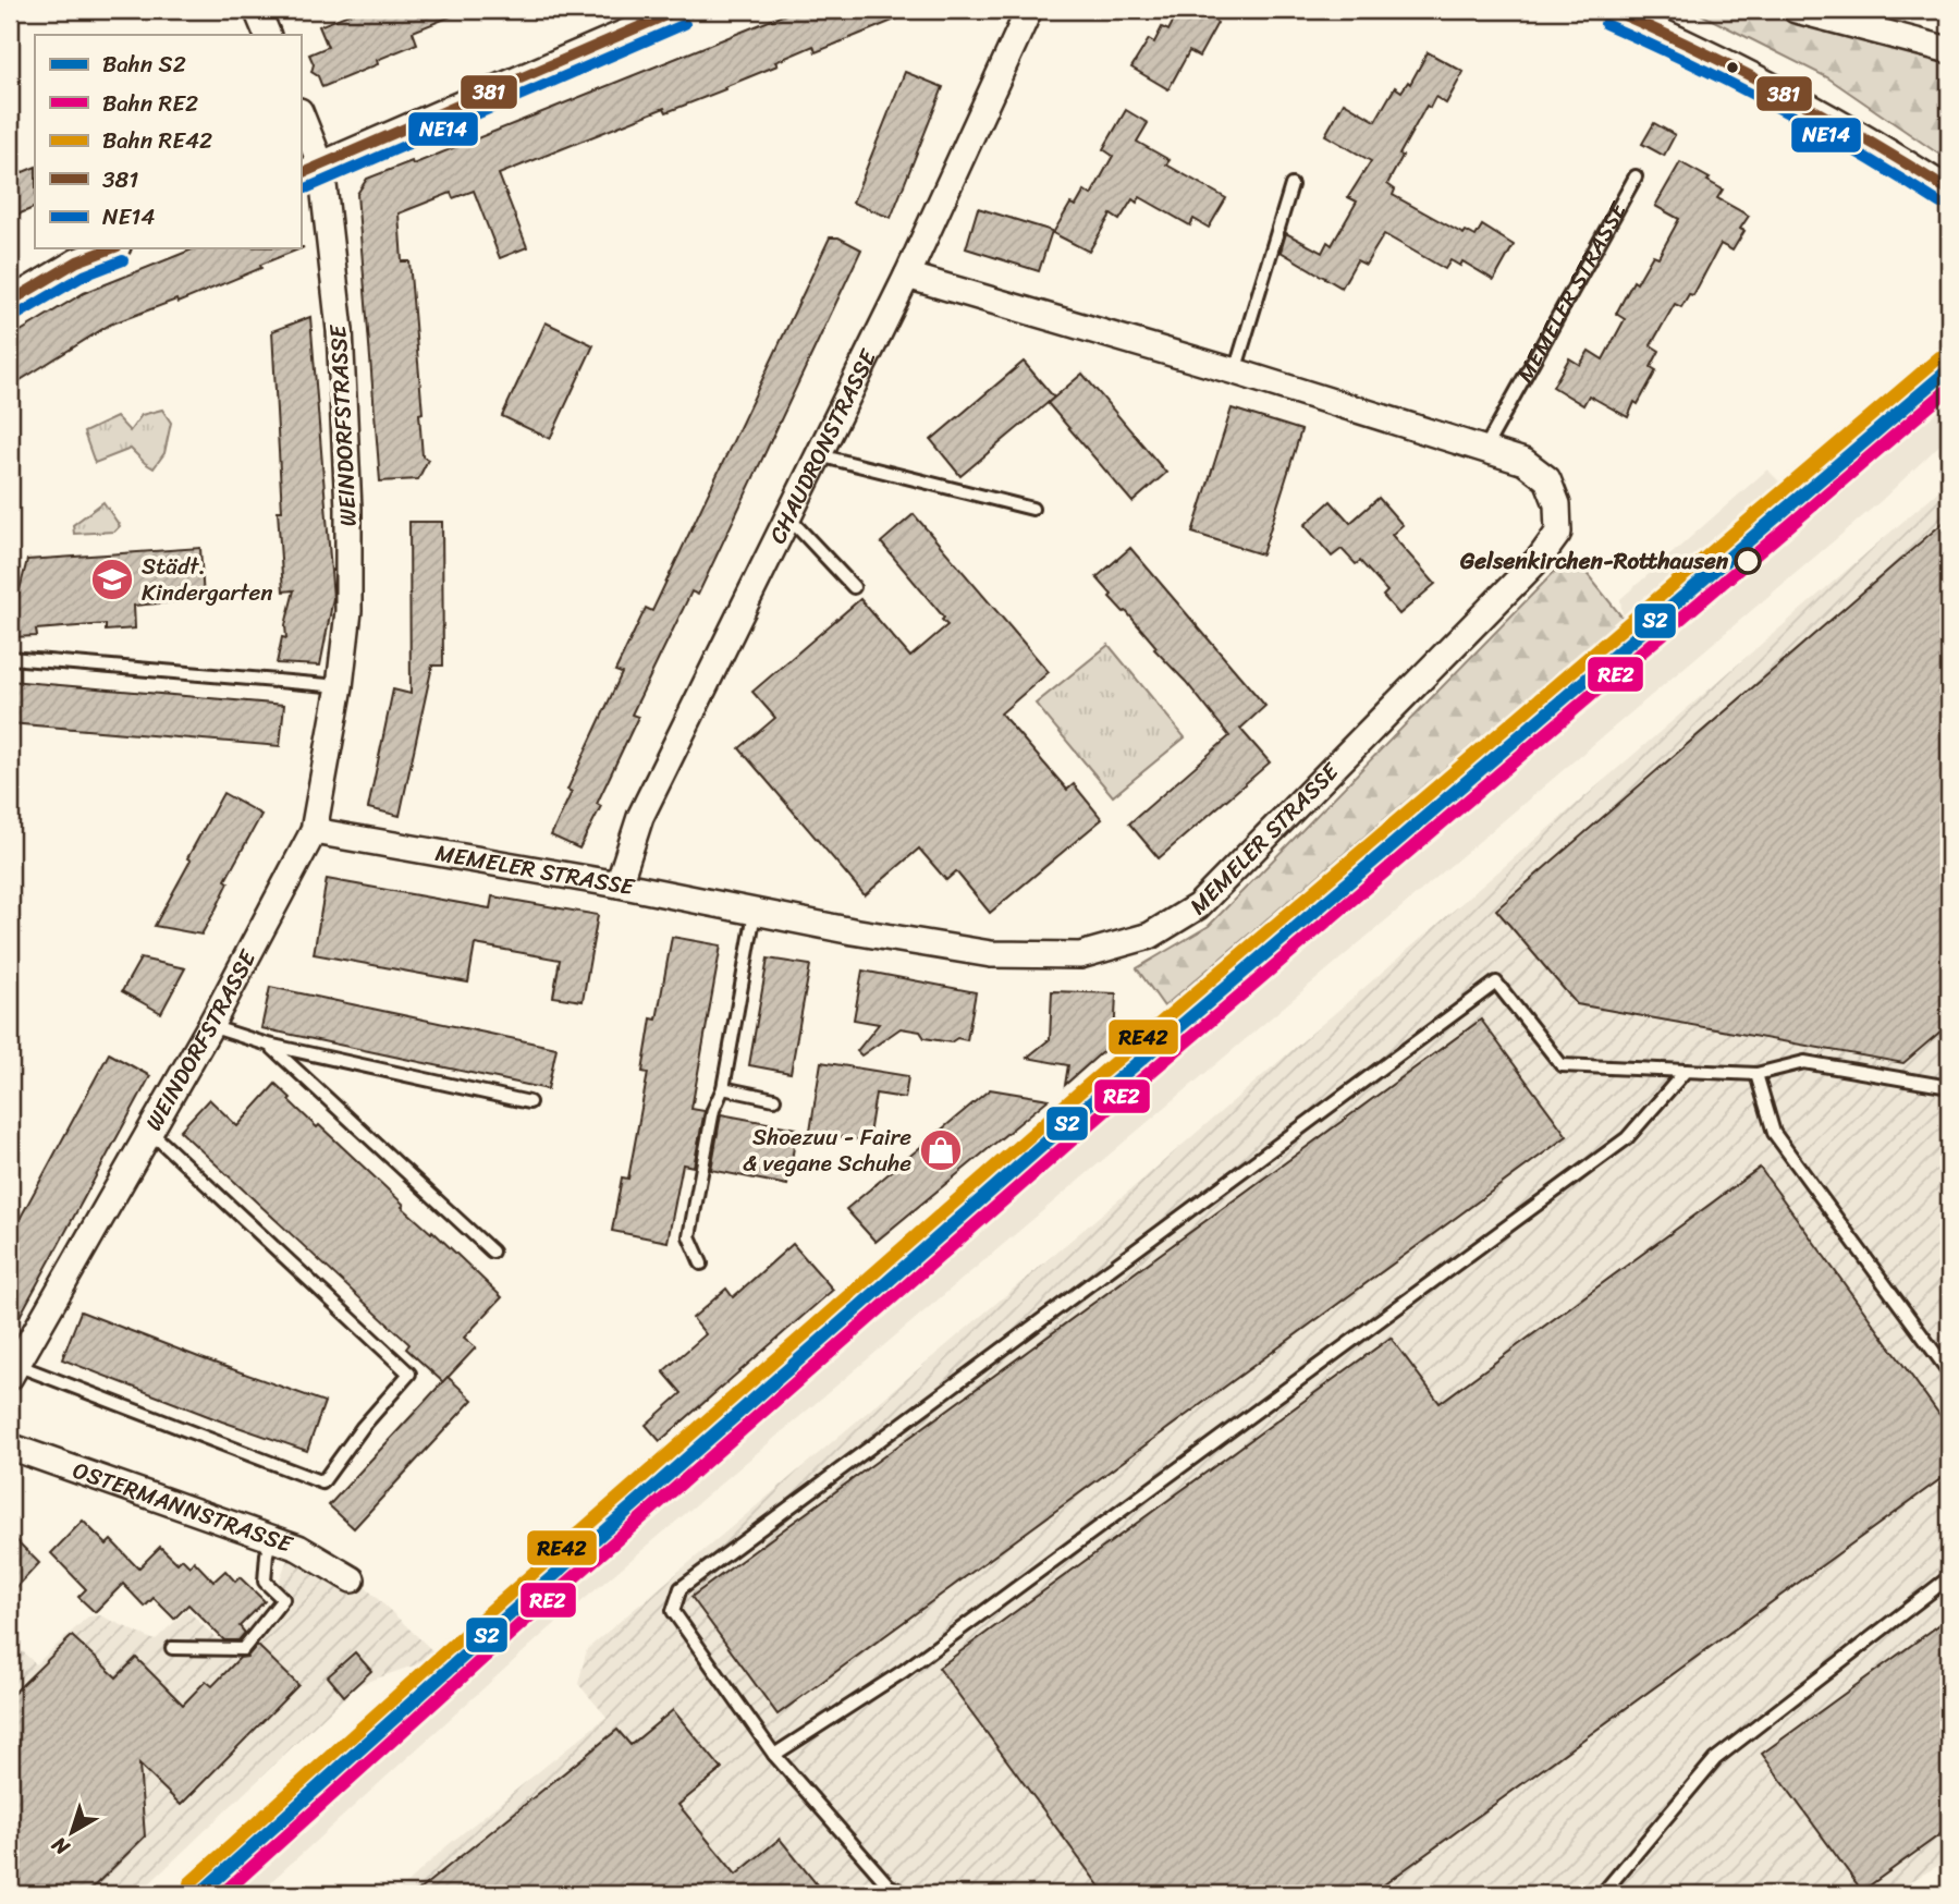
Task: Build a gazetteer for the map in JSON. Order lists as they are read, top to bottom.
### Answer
{
  "streets": {
    "street": [
      "MEMELER STRASSE",
      "WEINDORFSTRASSE",
      "CHAUDRONSTRASSE",
      "OSTERMANNSTRASSE"
    ]
  },
  "crossings": [
    ["MEMELER STRASSE", "WEINDORFSTRASSE"],
    ["MEMELER STRASSE", "CHAUDRONSTRASSE"]
  ],
  "places": {
    "other": ["Gelsenkirchen-Rotthausen"],
    "school or university": ["Städt. Kindergarten"],
    "shop": ["Shoezuu - Faire & vegane Schuhe"]
  },
  "lines": [
    "transit line 381",
    "transit line NE14",
    "rail line RE42",
    "rail line S2",
    "rail line RE2"
  ],
  "legend": [
    "Bahn S2",
    "Bahn RE2",
    "Bahn RE42",
    "381",
    "NE14"
  ],
  "north": "bottom left"
}
